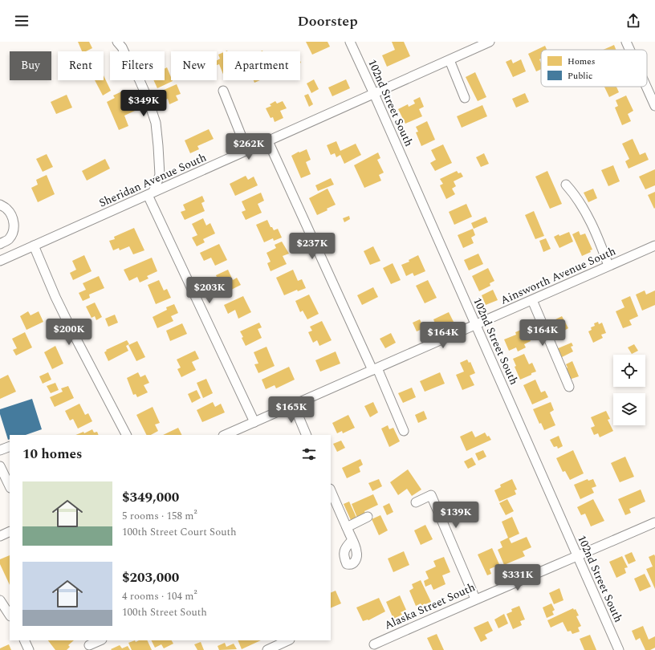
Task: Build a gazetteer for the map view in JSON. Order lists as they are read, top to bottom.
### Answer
{
  "streets": {
    "street": [
      "102nd Street South",
      "Sheridan Avenue South",
      "Ainsworth Avenue South",
      "Alaska Street South"
    ]
  },
  "crossings": [
    ["102nd Street South", "Sheridan Avenue South"],
    ["102nd Street South", "Ainsworth Avenue South"],
    ["102nd Street South", "Alaska Street South"]
  ],
  "legend": ["Homes", "Public"],
  "page": {
    "header": "Doorstep",
    "chip": [
      "Buy",
      "Rent",
      "Filters",
      "New",
      "Apartment"
    ],
    "price": [
      "$349K",
      "$262K",
      "$237K",
      "$203K",
      "$200K",
      "$164K",
      "$164K",
      "$165K",
      "$139K",
      "$331K"
    ],
    "heading": "10 homes",
    "list": [
      {
        "name": "$349,000",
        "note": "5 rooms · 158 m² · 100th Street Court South"
      },
      {
        "name": "$203,000",
        "note": "4 rooms · 104 m² · 100th Street South"
      }
    ]
  }
}
